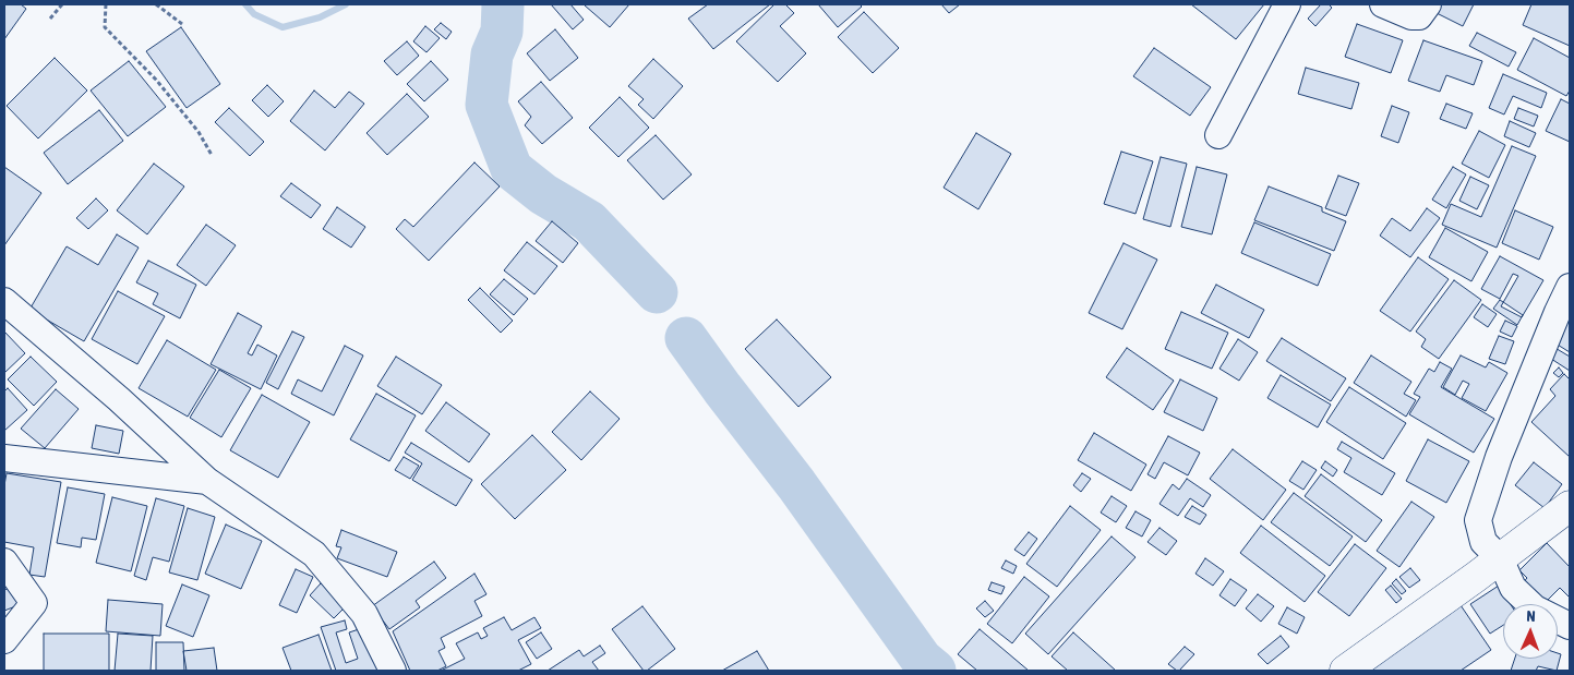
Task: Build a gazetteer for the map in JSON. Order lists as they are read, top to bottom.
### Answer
{
  "north": "top"
}
